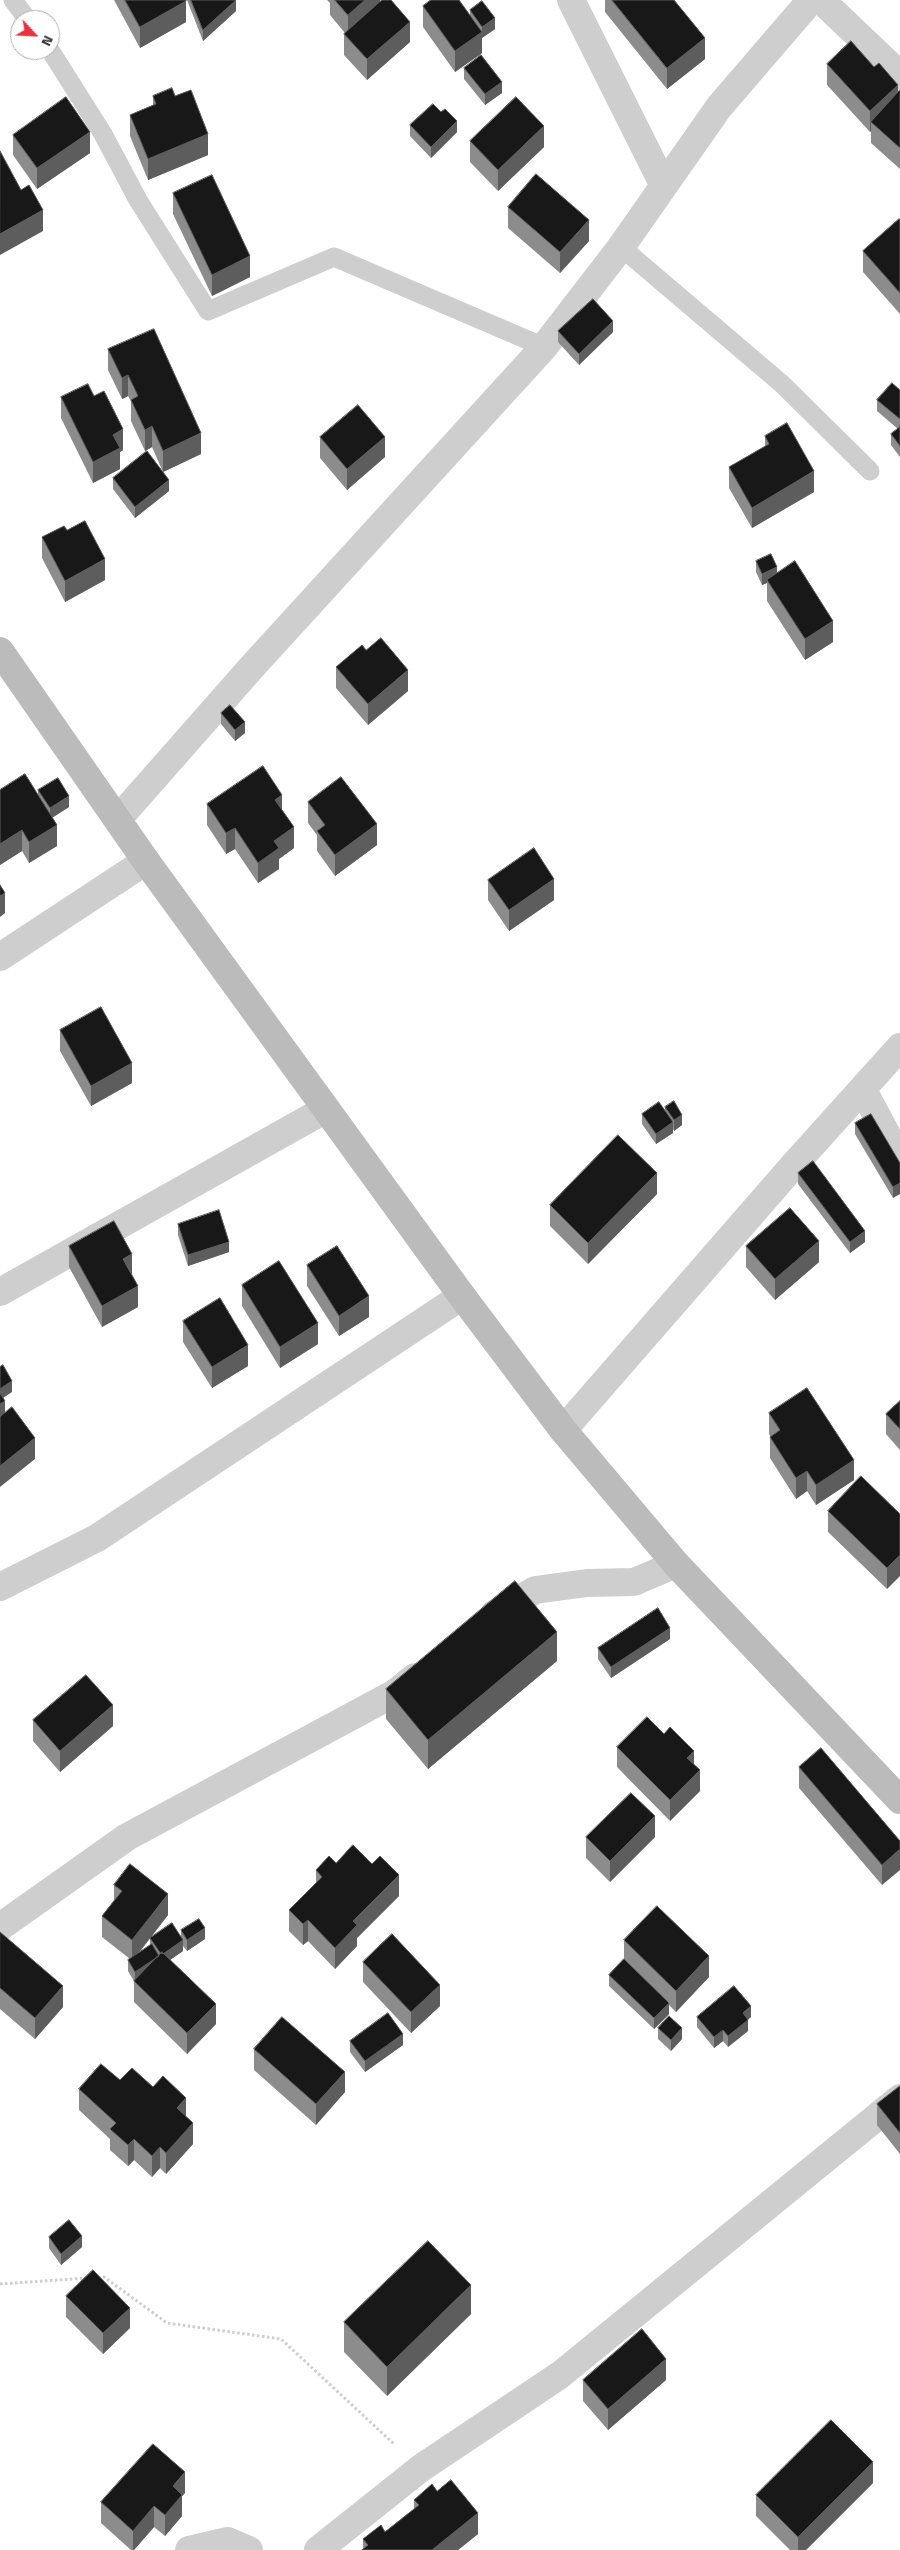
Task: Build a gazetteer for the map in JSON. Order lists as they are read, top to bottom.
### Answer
{
  "north": "bottom right"
}
